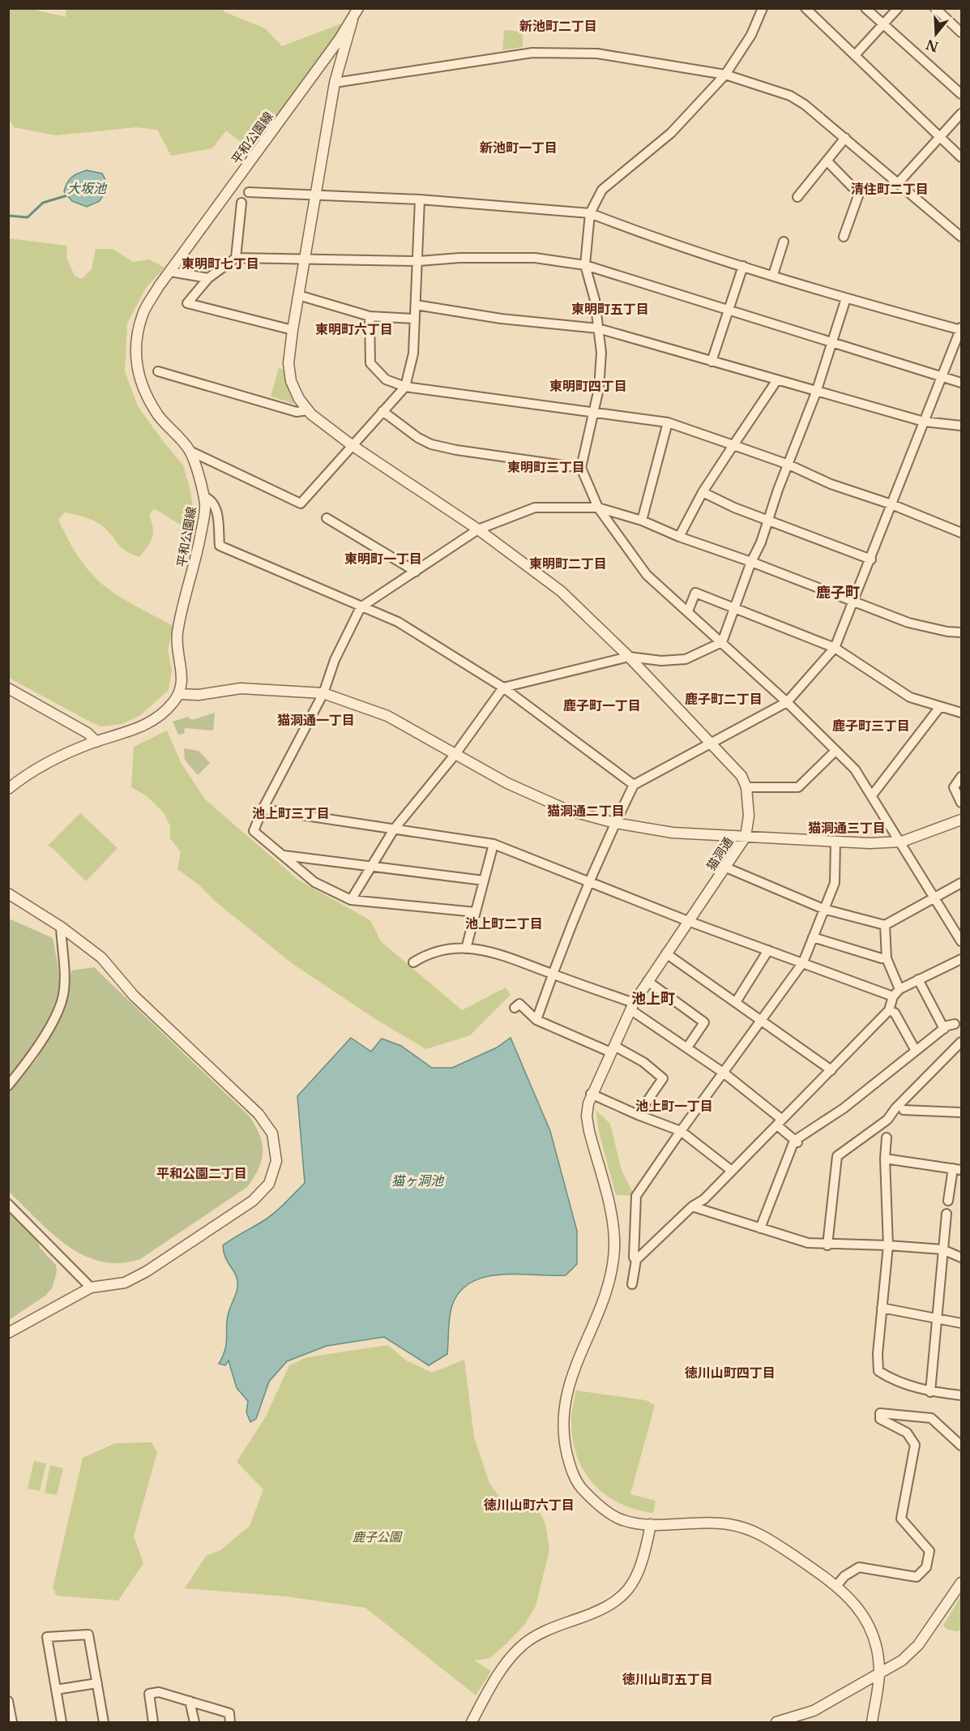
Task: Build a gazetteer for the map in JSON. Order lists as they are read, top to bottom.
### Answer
{
  "streets": {
    "street": ["平和公園線", "猫洞通"]
  },
  "districts": [
    "新池町二丁目",
    "新池町一丁目",
    "清住町二丁目",
    "東明町七丁目",
    "東明町五丁目",
    "東明町六丁目",
    "東明町四丁目",
    "東明町三丁目",
    "東明町一丁目",
    "東明町二丁目",
    "鹿子町",
    "鹿子町二丁目",
    "鹿子町一丁目",
    "猫洞通一丁目",
    "鹿子町三丁目",
    "猫洞通二丁目",
    "池上町三丁目",
    "猫洞通三丁目",
    "池上町二丁目",
    "池上町",
    "池上町一丁目",
    "平和公園二丁目",
    "徳川山町四丁目",
    "徳川山町六丁目",
    "徳川山町五丁目"
  ],
  "water": ["大坂池", "猫ヶ洞池"],
  "parks": ["鹿子公園"],
  "north": "bottom"
}
